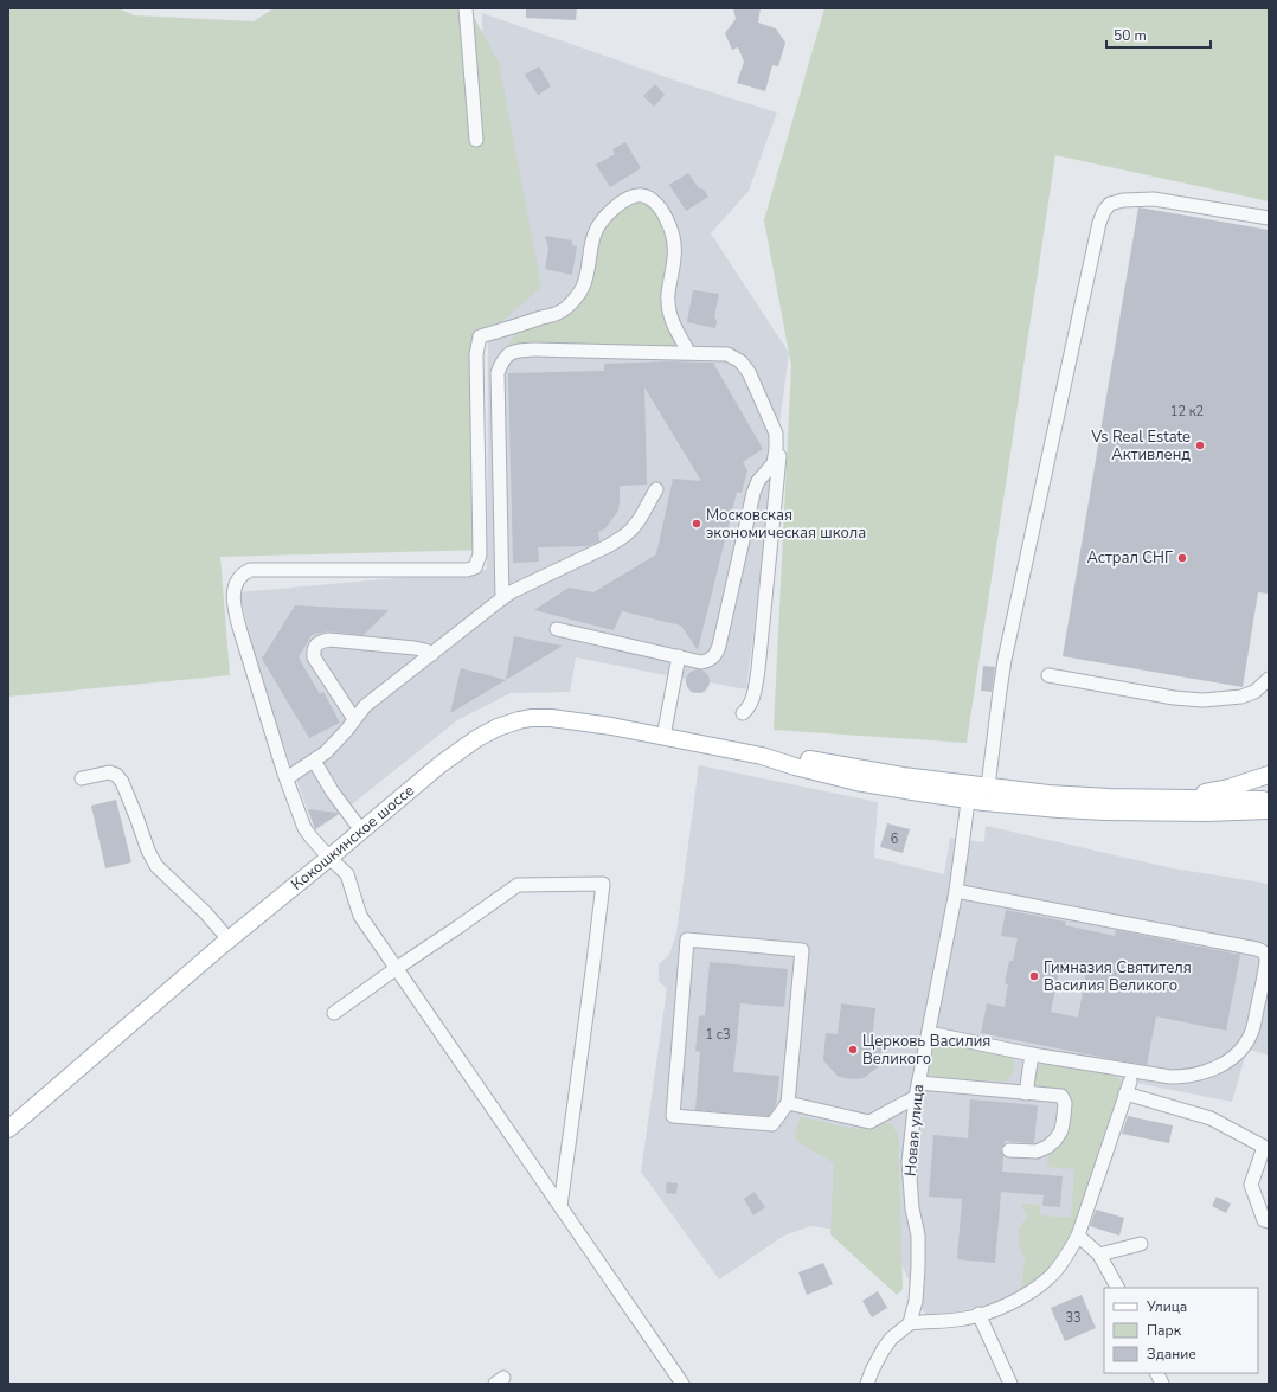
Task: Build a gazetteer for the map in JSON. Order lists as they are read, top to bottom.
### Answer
{
  "streets": {
    "main road": ["Кокошкинское шоссе"],
    "street": ["Новая улица"]
  },
  "crossings": [
    ["Кокошкинское шоссе", "Новая улица"]
  ],
  "places": [
    "Vs Real Estate Активленд",
    "Московская экономическая школа",
    "Астрал СНГ",
    "Гимназия Святителя Василия Великого",
    "Церковь Василия Великого"
  ],
  "house_numbers": [
    "12 к2",
    "6",
    "1 с3",
    "33"
  ],
  "legend": ["Улица", "Парк", "Здание"],
  "scale_bar": "50 m"
}
